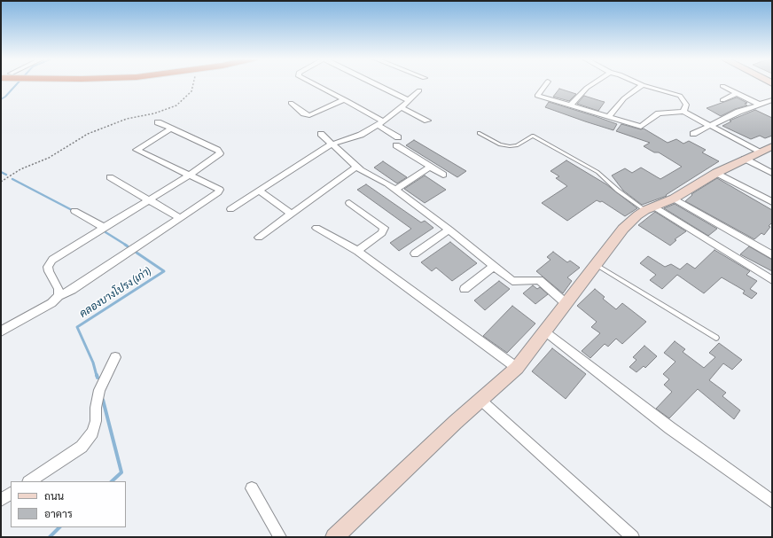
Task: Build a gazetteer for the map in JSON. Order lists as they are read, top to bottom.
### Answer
{
  "water": ["คลองบางโปรง (เก่า)"],
  "legend": ["ถนน", "อาคาร"]
}
